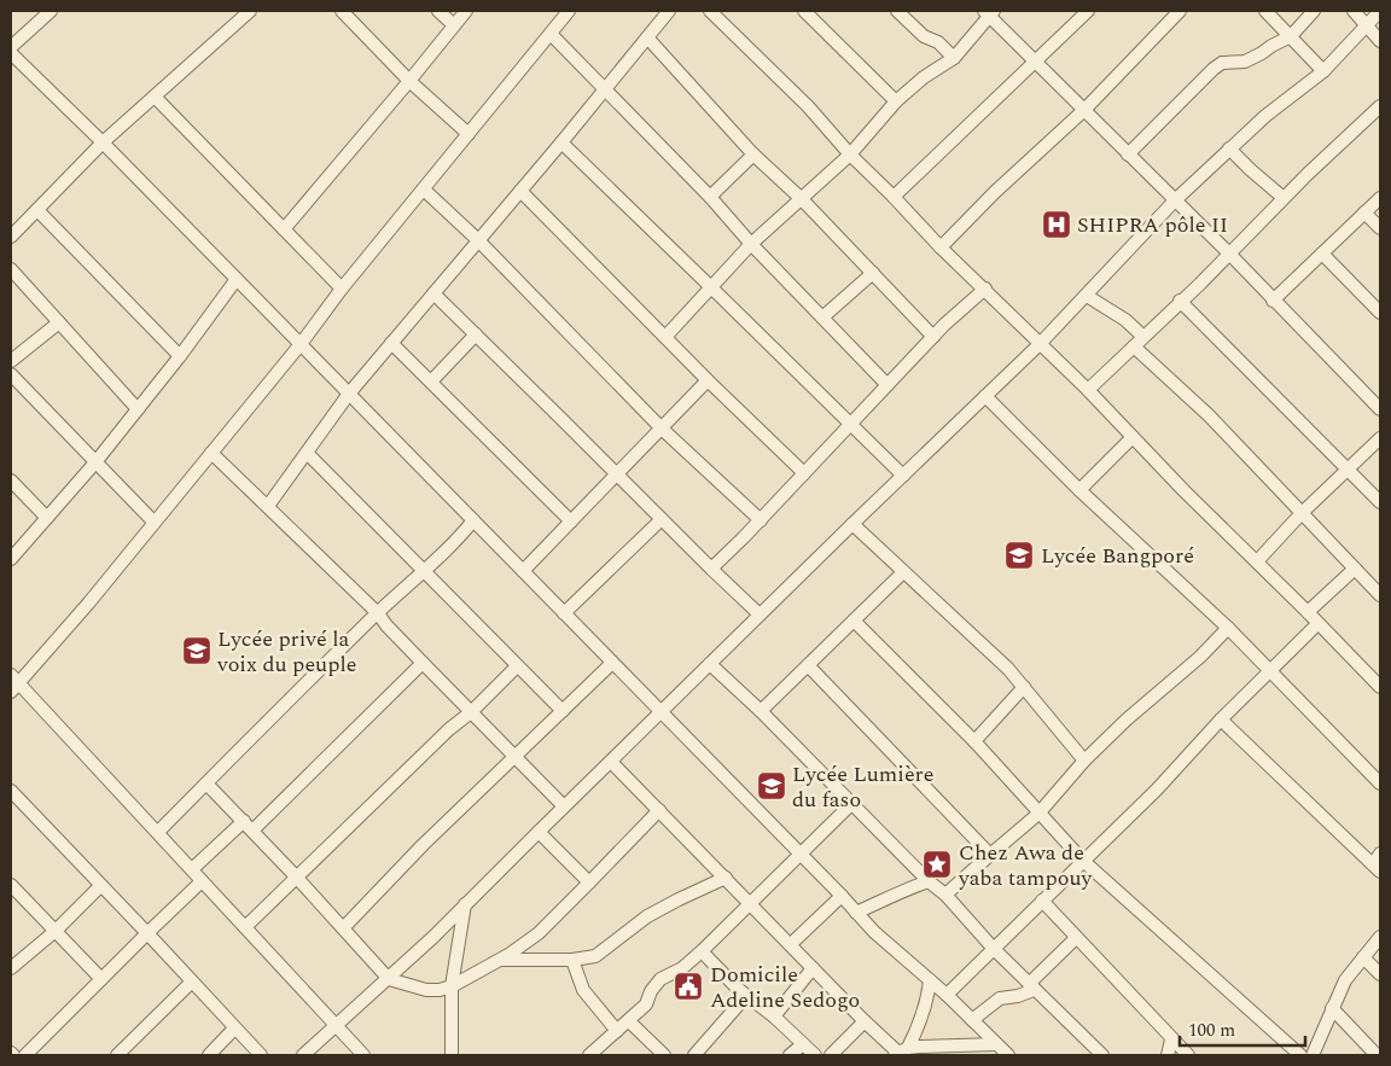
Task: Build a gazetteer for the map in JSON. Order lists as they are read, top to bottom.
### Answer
{
  "places": {
    "hospital": ["SHIPRA pôle II"],
    "school or university": ["Lycée Bangporé", "Lycée privé la voix du peuple", "Lycée Lumière du faso"],
    "place": ["Chez Awa de yaba tampouy"],
    "public building": ["Domicile Adeline Sedogo"]
  },
  "scale_bar": "100 m"
}
